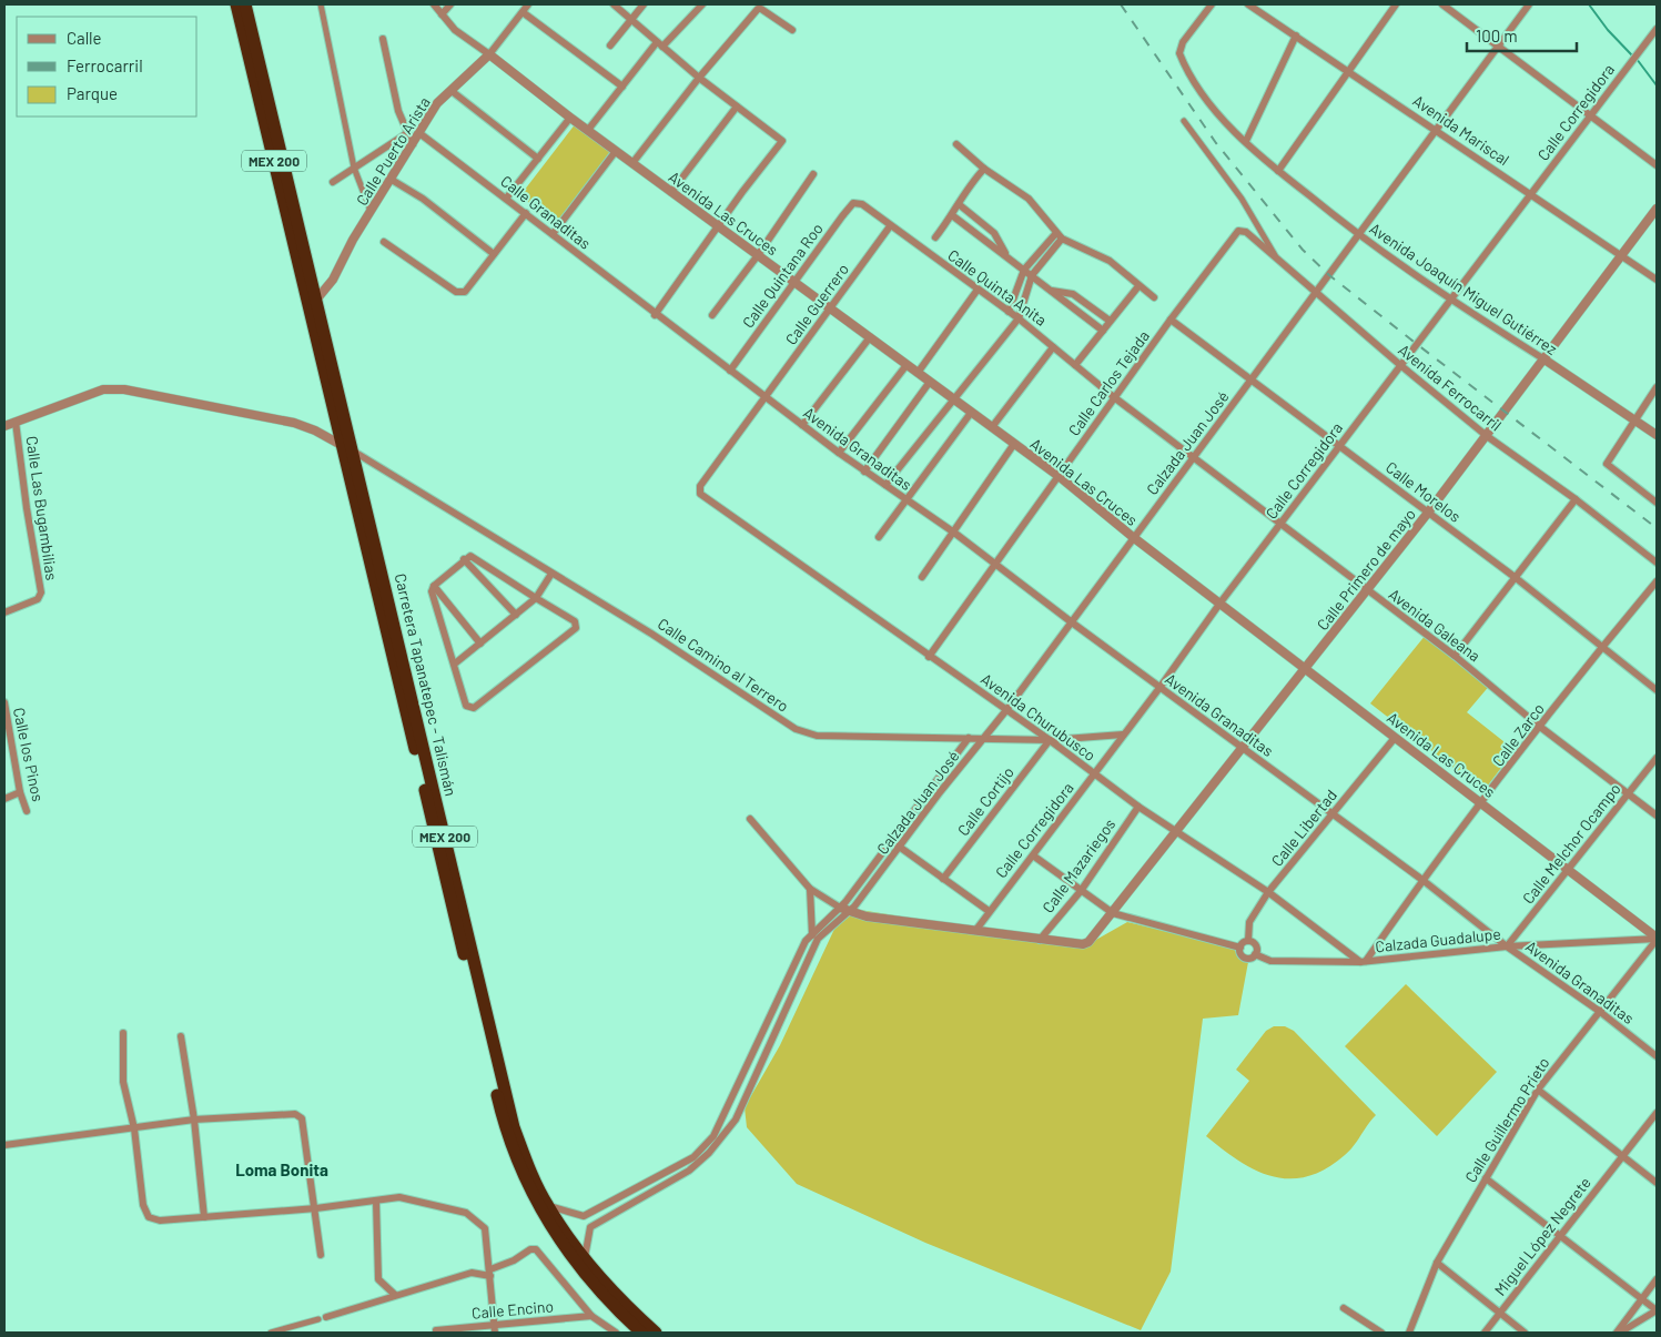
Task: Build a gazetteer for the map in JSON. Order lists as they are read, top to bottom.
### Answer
{
  "streets": {
    "highway": ["MEX 200", "Carretera Tapanatepec - Talismán"],
    "street": [
      "Calle Corregidora",
      "Avenida Mariscal",
      "Calle Puerto Arista",
      "Calle Granaditas",
      "Avenida Las Cruces",
      "Calle Quintana Roo",
      "Calle Quinta Anita",
      "Avenida Joaquín Miguel Gutiérrez",
      "Calle Guerrero",
      "Calle Carlos Tejada",
      "Avenida Ferrocarril",
      "Calzada Juan José",
      "Avenida Granaditas",
      "Calle Morelos",
      "Calle Las Bugambilias",
      "Calle Primero de mayo",
      "Avenida Galeana",
      "Calle Camino al Terrero",
      "Avenida Churubusco",
      "Calle Zarco",
      "Calle los Pinos",
      "Calle Cortijo",
      "Calle Libertad",
      "Calle Melchor Ocampo",
      "Calle Mazariegos",
      "Calzada Guadalupe",
      "Calle Guillermo Prieto",
      "Miguel López Negrete",
      "Calle Encino"
    ]
  },
  "crossings": [
    ["Calle Corregidora", "Avenida Mariscal"],
    ["Calle Corregidora", "Avenida Las Cruces"],
    ["Calle Corregidora", "Avenida Joaquín Miguel Gutiérrez"],
    ["Calle Corregidora", "Avenida Ferrocarril"],
    ["Calle Corregidora", "Avenida Granaditas"],
    ["Calle Corregidora", "Calle Morelos"],
    ["Calle Corregidora", "Avenida Galeana"],
    ["Calle Corregidora", "Calle Camino al Terrero"],
    ["Calle Corregidora", "Avenida Churubusco"],
    ["Avenida Mariscal", "Calzada Juan José"],
    ["Avenida Mariscal", "Calle Primero de mayo"],
    ["Calle Puerto Arista", "Calle Granaditas"],
    ["Calle Puerto Arista", "Avenida Las Cruces"],
    ["Calle Puerto Arista", "Carretera Tapanatepec - Talismán"],
    ["Calle Granaditas", "Calle Quintana Roo"],
    ["Calle Granaditas", "Avenida Granaditas"],
    ["Avenida Las Cruces", "Calle Quintana Roo"],
    ["Avenida Las Cruces", "Calle Guerrero"],
    ["Avenida Las Cruces", "Calle Carlos Tejada"],
    ["Avenida Las Cruces", "Calzada Juan José"],
    ["Avenida Las Cruces", "Calle Primero de mayo"],
    ["Avenida Las Cruces", "Calle Zarco"],
    ["Avenida Las Cruces", "Calle Libertad"],
    ["Avenida Las Cruces", "Calle Melchor Ocampo"],
    ["Avenida Las Cruces", "Calzada Guadalupe"],
    ["Avenida Las Cruces", "Calle Guillermo Prieto"],
    ["Calle Quintana Roo", "Calle Quinta Anita"],
    ["Calle Quintana Roo", "Avenida Granaditas"],
    ["Calle Quinta Anita", "Calle Guerrero"],
    ["Calle Quinta Anita", "Calle Carlos Tejada"],
    ["Calle Quinta Anita", "Avenida Galeana"],
    ["Avenida Joaquín Miguel Gutiérrez", "Calzada Juan José"],
    ["Avenida Joaquín Miguel Gutiérrez", "Calle Primero de mayo"],
    ["Calle Guerrero", "Avenida Granaditas"],
    ["Calle Guerrero", "Avenida Churubusco"],
    ["Calle Carlos Tejada", "Avenida Ferrocarril"],
    ["Calle Carlos Tejada", "Avenida Granaditas"],
    ["Calle Carlos Tejada", "Calle Morelos"],
    ["Calle Carlos Tejada", "Avenida Galeana"],
    ["Calle Carlos Tejada", "Avenida Churubusco"],
    ["Avenida Ferrocarril", "Calzada Juan José"],
    ["Avenida Ferrocarril", "Calle Primero de mayo"],
    ["Calzada Juan José", "Avenida Granaditas"],
    ["Calzada Juan José", "Calle Morelos"],
    ["Calzada Juan José", "Avenida Galeana"],
    ["Calzada Juan José", "Calle Camino al Terrero"],
    ["Calzada Juan José", "Avenida Churubusco"],
    ["Avenida Granaditas", "Calle Primero de mayo"],
    ["Avenida Granaditas", "Calle Zarco"],
    ["Avenida Granaditas", "Calle Libertad"],
    ["Avenida Granaditas", "Calle Melchor Ocampo"],
    ["Avenida Granaditas", "Calzada Guadalupe"],
    ["Avenida Granaditas", "Calle Guillermo Prieto"],
    ["Calle Morelos", "Calle Primero de mayo"],
    ["Calle Morelos", "Calle Zarco"],
    ["Calle Primero de mayo", "Avenida Galeana"],
    ["Calle Primero de mayo", "Avenida Churubusco"],
    ["Calle Primero de mayo", "Calle Mazariegos"],
    ["Avenida Galeana", "Calle Zarco"],
    ["Avenida Galeana", "Calle Melchor Ocampo"],
    ["Calle Camino al Terrero", "Carretera Tapanatepec - Talismán"],
    ["Calle Camino al Terrero", "Avenida Churubusco"],
    ["Calle Camino al Terrero", "Calle Cortijo"],
    ["Avenida Churubusco", "Calle Zarco"],
    ["Avenida Churubusco", "Calle Cortijo"],
    ["Avenida Churubusco", "Calle Libertad"],
    ["Avenida Churubusco", "Calle Mazariegos"],
    ["Avenida Churubusco", "Calzada Guadalupe"],
    ["Calle Zarco", "Calzada Guadalupe"],
    ["Calle Libertad", "Calzada Guadalupe"],
    ["Calle Melchor Ocampo", "Calzada Guadalupe"],
    ["Calzada Guadalupe", "Calle Guillermo Prieto"]
  ],
  "districts": ["Loma Bonita"],
  "legend": ["Calle", "Ferrocarril", "Parque"],
  "scale_bar": "100 m"
}
